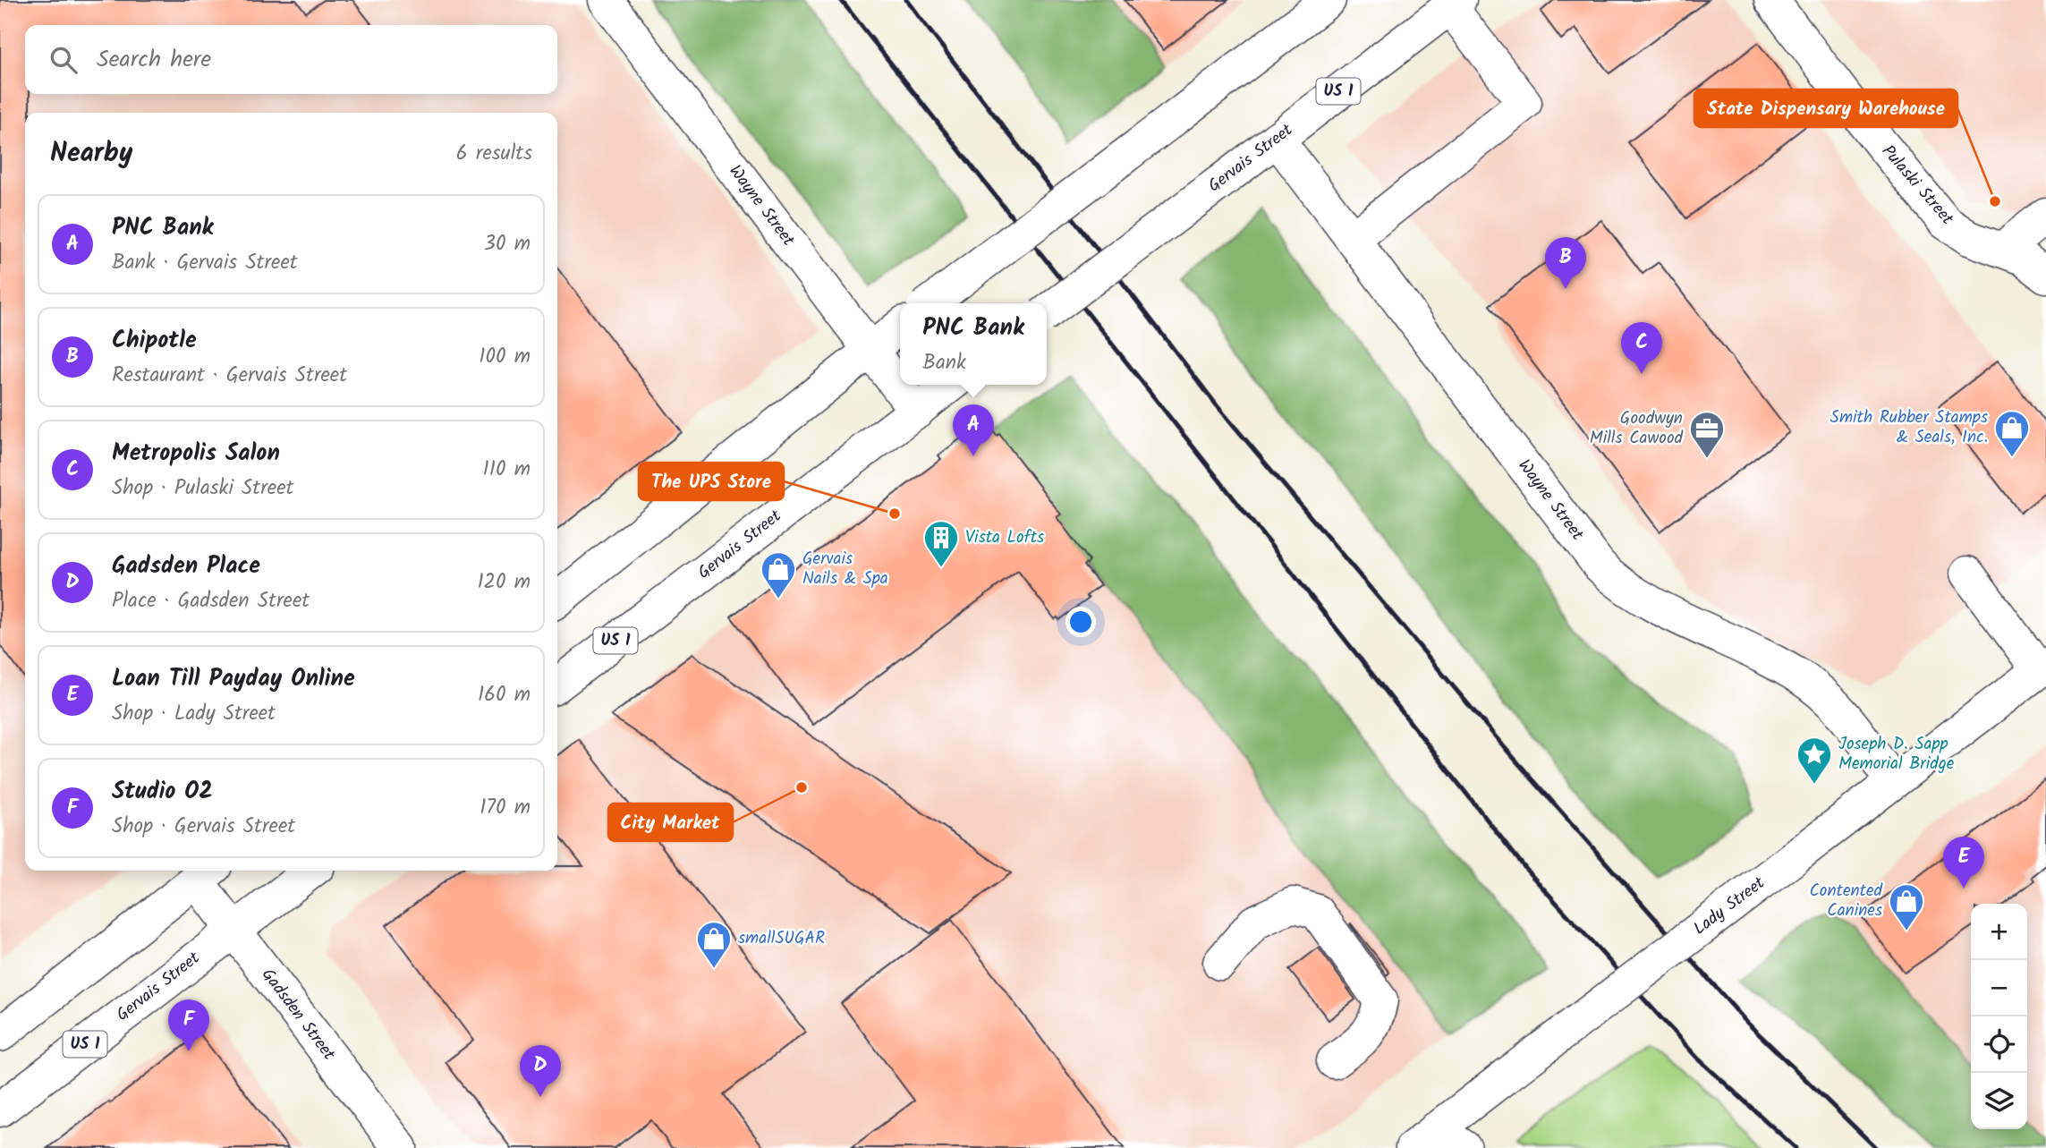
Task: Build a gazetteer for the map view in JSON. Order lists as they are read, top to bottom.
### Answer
{
  "streets": {
    "main road": [
      "US 1",
      "Gervais Street",
      "Pulaski Street",
      "Wayne Street",
      "Lady Street",
      "Gadsden Street"
    ]
  },
  "crossings": [
    ["Gervais Street", "Wayne Street"],
    ["Gervais Street", "Gadsden Street"],
    ["Wayne Street", "Lady Street"]
  ],
  "places": {
    "other": ["State Dispensary Warehouse", "The UPS Store", "City Market"],
    "shop": [
      "Smith Rubber Stamps & Seals, Inc.",
      "Gervais Nails & Spa",
      "Contented Canines",
      "smallSUGAR"
    ],
    "office": ["Goodwyn Mills Cawood"],
    "building": ["Vista Lofts"],
    "place": ["Joseph D. Sapp Memorial Bridge"]
  },
  "page": {
    "search": "Search here",
    "heading": ["Nearby", "6 results"],
    "list": [
      {
        "mark": "A",
        "name": "PNC Bank",
        "note": "Bank · Gervais Street",
        "value": "30 m"
      },
      {
        "mark": "B",
        "name": "Chipotle",
        "note": "Restaurant · Gervais Street",
        "value": "100 m"
      },
      {
        "mark": "C",
        "name": "Metropolis Salon",
        "note": "Shop · Pulaski Street",
        "value": "110 m"
      },
      {
        "mark": "D",
        "name": "Gadsden Place",
        "note": "Place · Gadsden Street",
        "value": "120 m"
      },
      {
        "mark": "E",
        "name": "Loan Till Payday Online",
        "note": "Shop · Lady Street",
        "value": "160 m"
      },
      {
        "mark": "F",
        "name": "Studio O2",
        "note": "Shop · Gervais Street",
        "value": "170 m"
      }
    ],
    "pins": [
      "B",
      "C",
      "A",
      "E",
      "F",
      "D"
    ],
    "popup": ["PNC Bank", "Bank"],
    "map_buttons": ["+", "−"]
  }
}
